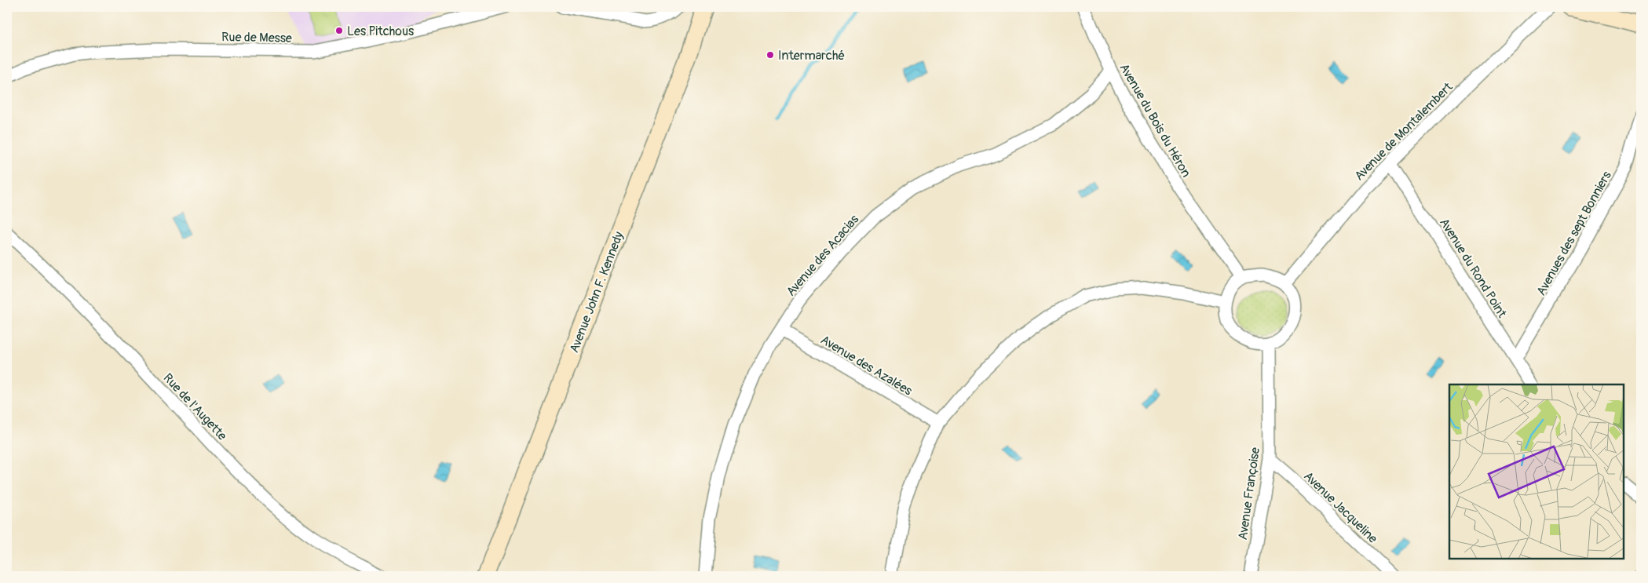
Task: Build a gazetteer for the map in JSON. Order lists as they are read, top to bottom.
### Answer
{
  "streets": {
    "main road": ["Avenue John F. Kennedy"],
    "street": [
      "Rue de Messe",
      "Avenue du Bois du Héron",
      "Avenue de Montalembert",
      "Avenues des sept Bonniers",
      "Avenue des Acacias",
      "Avenue du Rond Point",
      "Avenue des Azalées",
      "Rue de l'Augette",
      "Avenue Françoise",
      "Avenue Jacqueline"
    ]
  },
  "crossings": [
    ["Avenue du Bois du Héron", "Avenue de Montalembert"],
    ["Avenue du Bois du Héron", "Avenue des Acacias"],
    ["Avenue du Bois du Héron", "Avenue Françoise"],
    ["Avenue de Montalembert", "Avenue du Rond Point"],
    ["Avenue de Montalembert", "Avenue Françoise"],
    ["Avenues des sept Bonniers", "Avenue du Rond Point"],
    ["Avenue des Acacias", "Avenue des Azalées"],
    ["Avenue Françoise", "Avenue Jacqueline"]
  ],
  "places": ["Les Pitchous", "Intermarché"]
}
